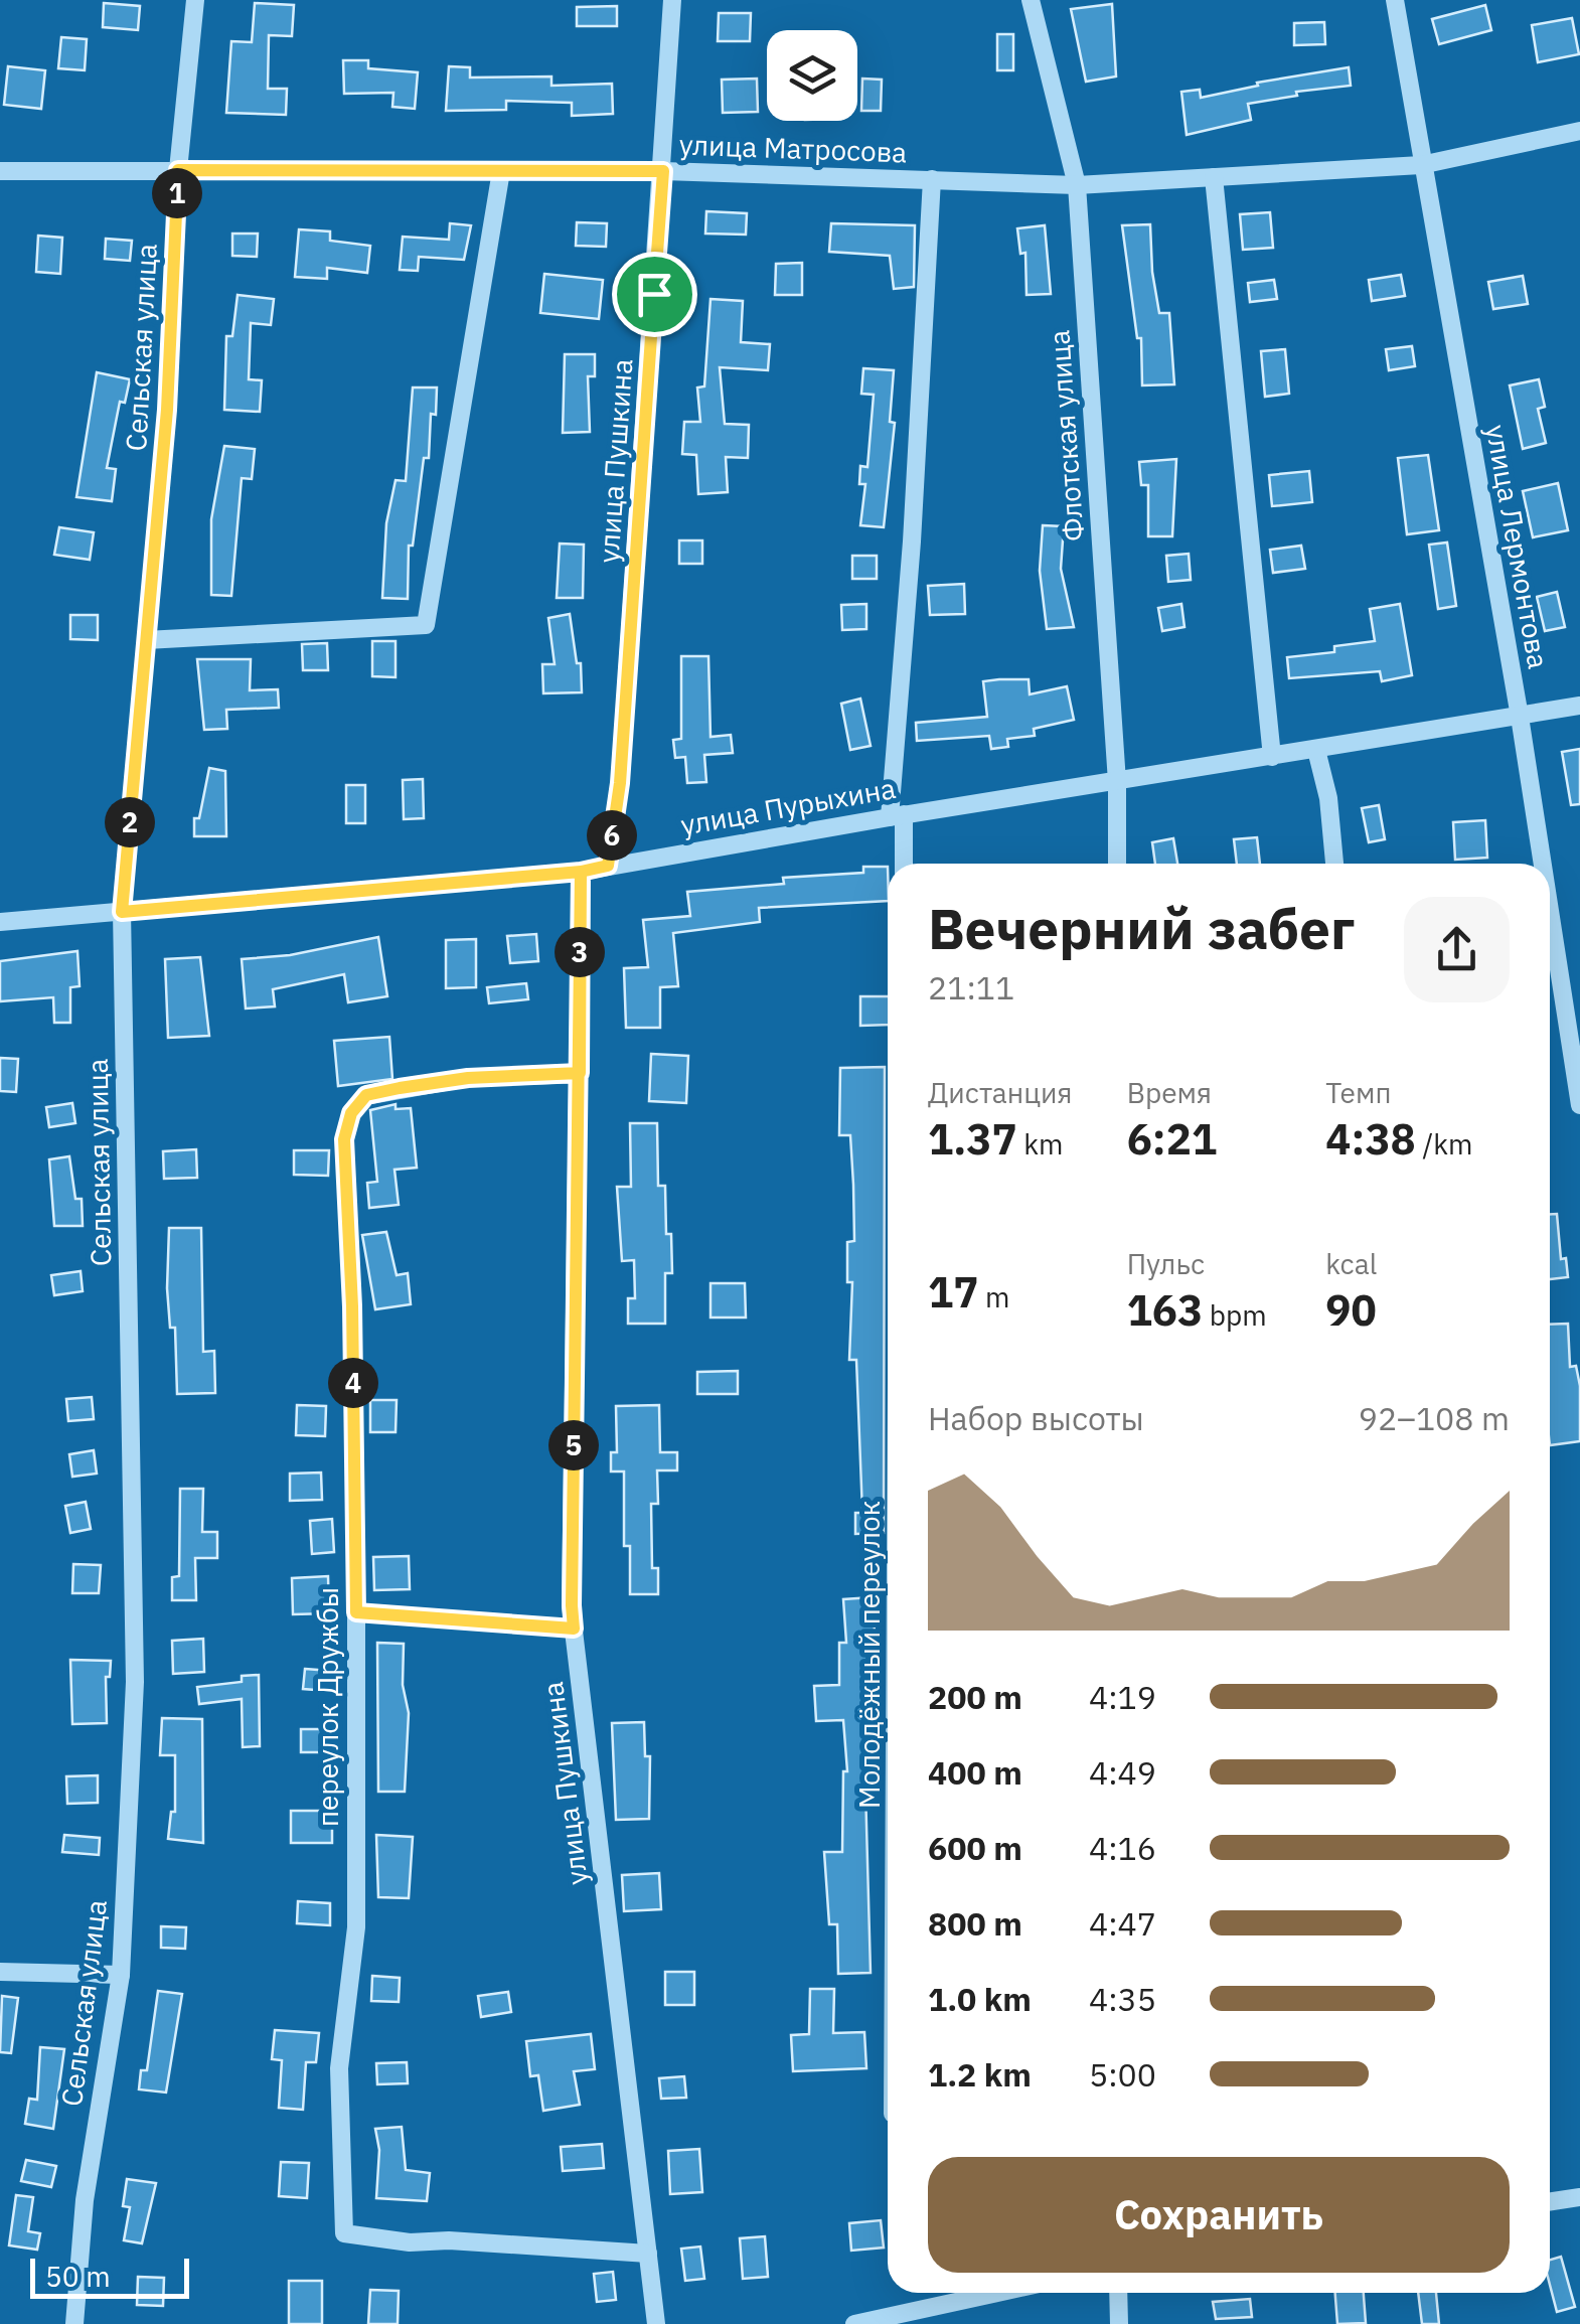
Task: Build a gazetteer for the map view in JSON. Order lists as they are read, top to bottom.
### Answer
{
  "streets": {
    "street": [
      "улица Матросова",
      "Сельская улица",
      "Флотская улица",
      "улица Пушкина",
      "улица Лермонтова",
      "улица Пурыхина",
      "переулок Дружбы"
    ]
  },
  "crossings": [
    ["улица Матросова", "Сельская улица"],
    ["улица Матросова", "Флотская улица"],
    ["улица Матросова", "улица Пушкина"],
    ["улица Матросова", "улица Лермонтова"],
    ["Сельская улица", "улица Пурыхина"],
    ["Флотская улица", "улица Пурыхина"],
    ["улица Пушкина", "улица Пурыхина"],
    ["улица Пушкина", "переулок Дружбы"],
    ["улица Лермонтова", "улица Пурыхина"]
  ],
  "scale_bar": "50 m",
  "page": {
    "pins": [
      "1",
      "2",
      "6",
      "3",
      "4",
      "5"
    ],
    "heading": ["Вечерний забег", "21:11"],
    "stats": [
      ["Дистанция", "1.37 km"],
      ["Время", "6:21"],
      ["Темп", "4:38 /km"],
      ["17 m"],
      ["Пульс", "163 bpm"],
      ["kcal", "90"]
    ],
    "chart": ["Набор высоты", "92–108 m"],
    "list": [
      {
        "name": "200 m",
        "note": "4:19"
      },
      {
        "name": "400 m",
        "note": "4:49"
      },
      {
        "name": "600 m",
        "note": "4:16"
      },
      {
        "name": "800 m",
        "note": "4:47"
      },
      {
        "name": "1.0 km",
        "note": "4:35"
      },
      {
        "name": "1.2 km",
        "note": "5:00"
      }
    ],
    "buttons": "Сохранить",
    "scale": "50 m"
  }
}
